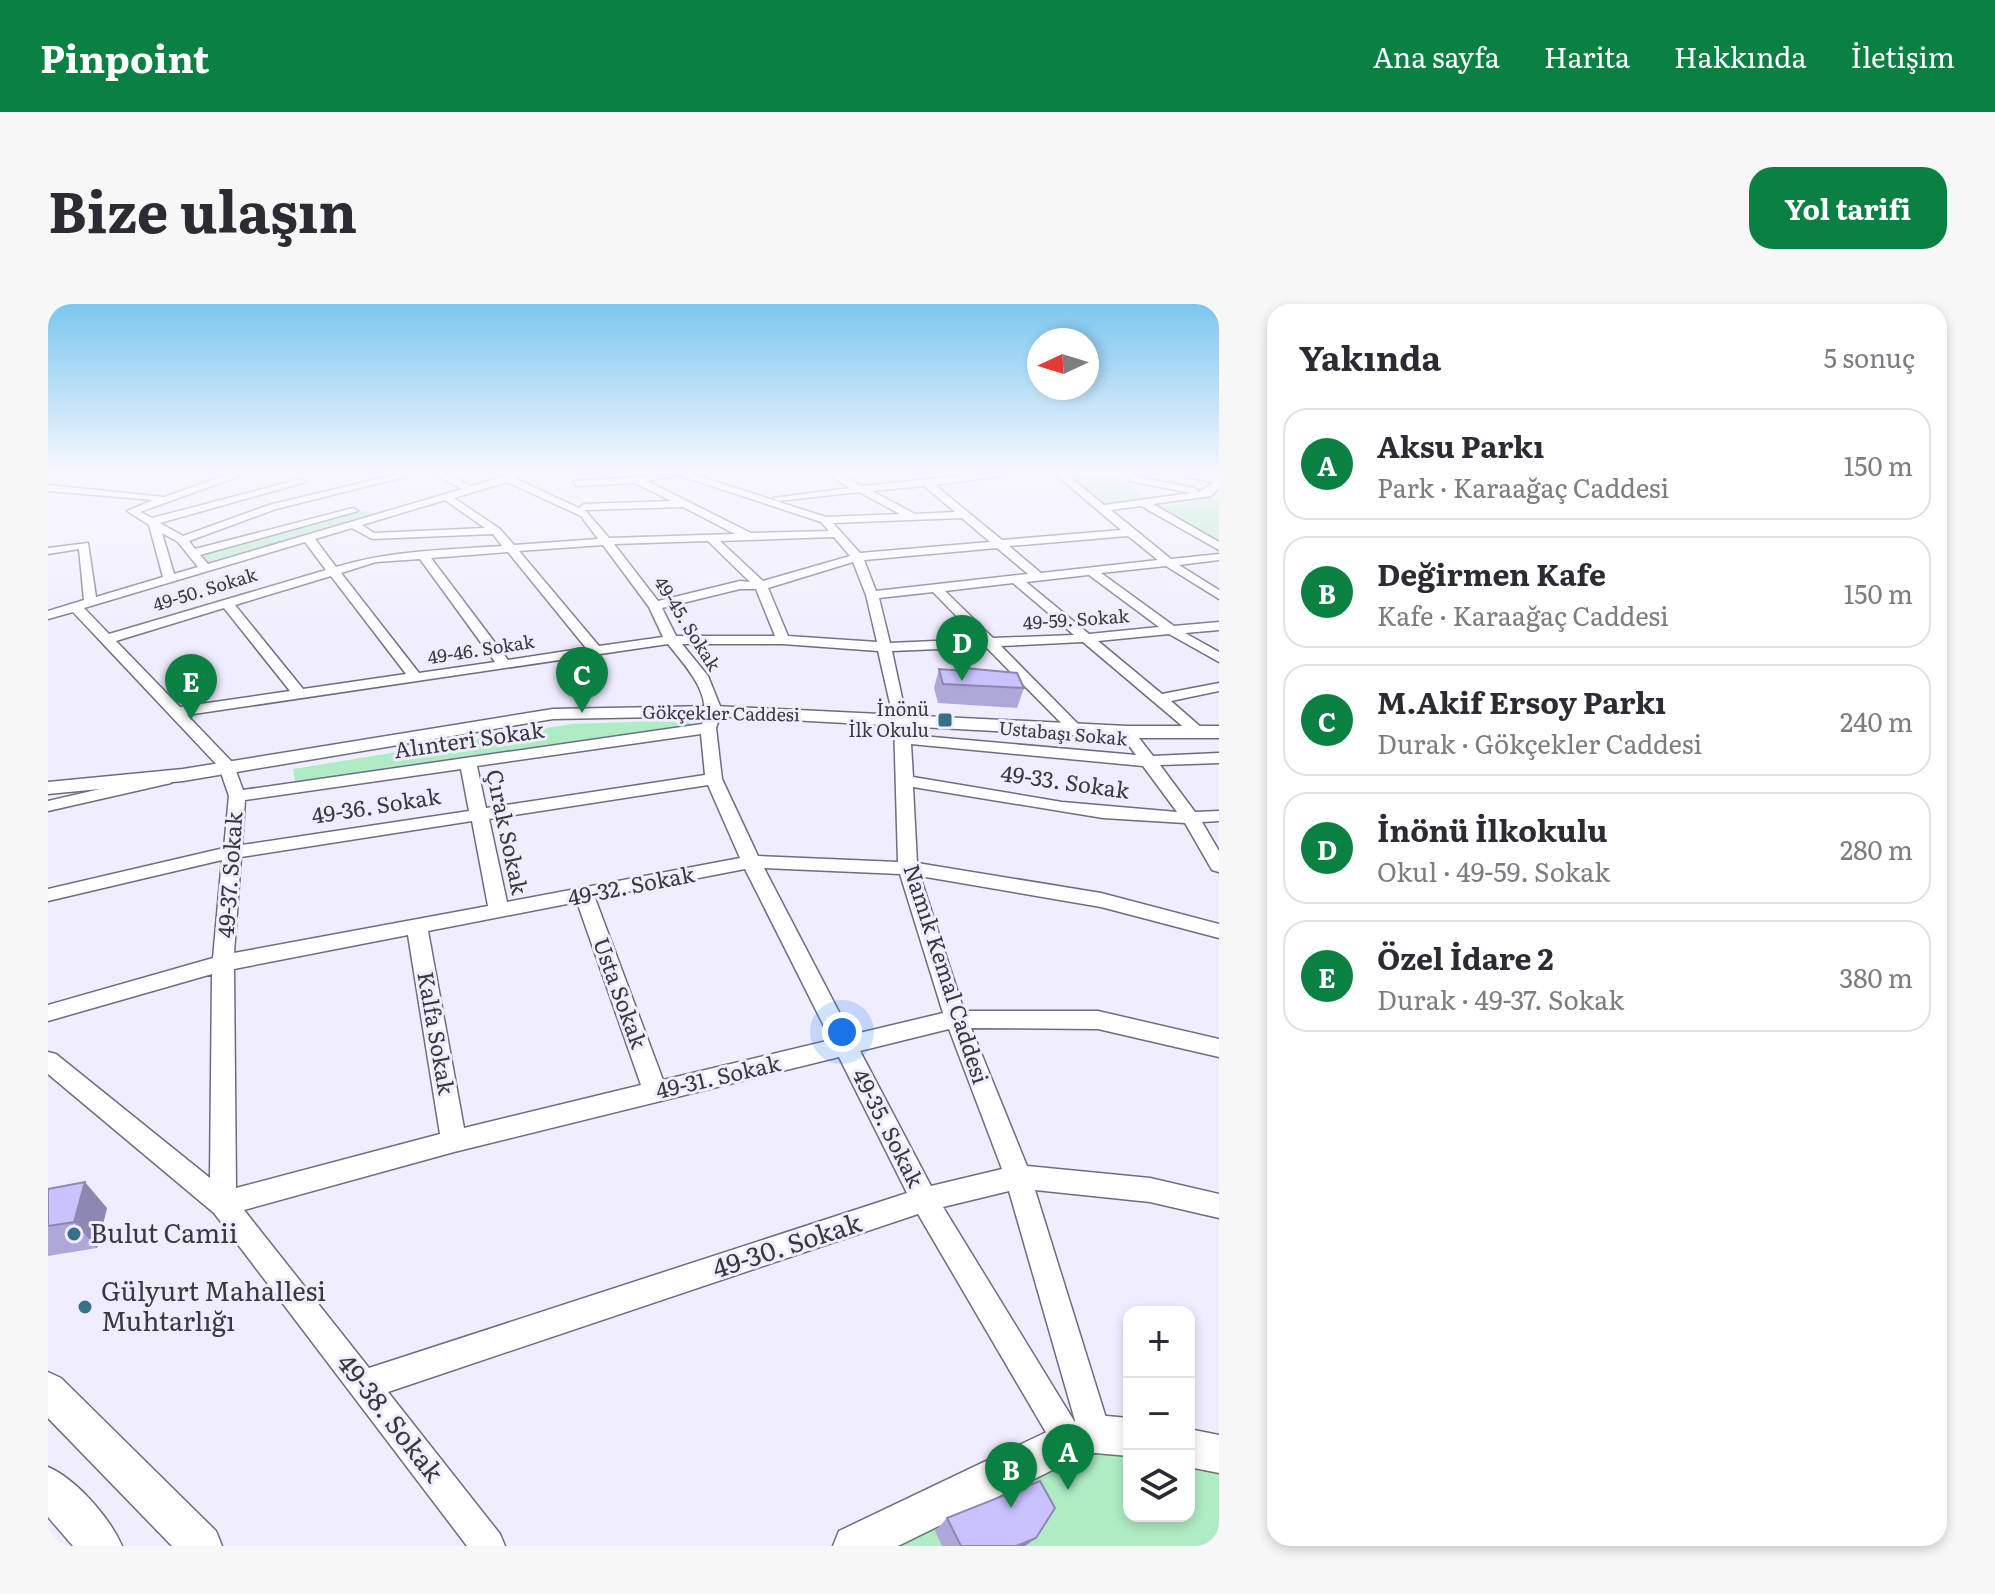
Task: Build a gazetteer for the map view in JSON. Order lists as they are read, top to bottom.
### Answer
{
  "streets": {
    "main road": ["Gökçekler Caddesi"],
    "street": [
      "49-50. Sokak",
      "49-59. Sokak",
      "49-45. Sokak",
      "49-46. Sokak",
      "Ustabaşı Sokak",
      "Alınteri Sokak",
      "49-33. Sokak",
      "49-36. Sokak",
      "Çırak Sokak",
      "49-37. Sokak",
      "49-32. Sokak",
      "Namık Kemal Caddesi",
      "Usta Sokak",
      "Kalfa Sokak",
      "49-31. Sokak",
      "49-35. Sokak",
      "49-30. Sokak",
      "49-38. Sokak"
    ]
  },
  "crossings": [
    ["49-50. Sokak", "49-45. Sokak"],
    ["49-50. Sokak", "49-37. Sokak"],
    ["49-50. Sokak", "Namık Kemal Caddesi"],
    ["49-59. Sokak", "49-46. Sokak"],
    ["49-59. Sokak", "Namık Kemal Caddesi"],
    ["49-45. Sokak", "49-46. Sokak"],
    ["49-45. Sokak", "Gökçekler Caddesi"],
    ["49-45. Sokak", "Alınteri Sokak"],
    ["49-45. Sokak", "49-35. Sokak"],
    ["49-46. Sokak", "49-37. Sokak"],
    ["49-46. Sokak", "Namık Kemal Caddesi"],
    ["Gökçekler Caddesi", "Ustabaşı Sokak"],
    ["Gökçekler Caddesi", "Alınteri Sokak"],
    ["Gökçekler Caddesi", "49-37. Sokak"],
    ["Gökçekler Caddesi", "Namık Kemal Caddesi"],
    ["Gökçekler Caddesi", "49-35. Sokak"],
    ["Ustabaşı Sokak", "Namık Kemal Caddesi"],
    ["Alınteri Sokak", "Çırak Sokak"],
    ["Alınteri Sokak", "49-37. Sokak"],
    ["Alınteri Sokak", "49-35. Sokak"],
    ["49-33. Sokak", "Namık Kemal Caddesi"],
    ["49-36. Sokak", "Çırak Sokak"],
    ["49-36. Sokak", "49-37. Sokak"],
    ["49-36. Sokak", "49-35. Sokak"],
    ["Çırak Sokak", "49-32. Sokak"],
    ["49-37. Sokak", "49-32. Sokak"],
    ["49-37. Sokak", "49-31. Sokak"],
    ["49-37. Sokak", "49-38. Sokak"],
    ["49-32. Sokak", "Namık Kemal Caddesi"],
    ["49-32. Sokak", "Usta Sokak"],
    ["49-32. Sokak", "Kalfa Sokak"],
    ["49-32. Sokak", "49-35. Sokak"],
    ["Namık Kemal Caddesi", "49-31. Sokak"],
    ["Namık Kemal Caddesi", "49-35. Sokak"],
    ["Namık Kemal Caddesi", "49-30. Sokak"],
    ["Usta Sokak", "49-31. Sokak"],
    ["Kalfa Sokak", "49-31. Sokak"],
    ["49-31. Sokak", "49-35. Sokak"],
    ["49-31. Sokak", "49-38. Sokak"],
    ["49-35. Sokak", "49-30. Sokak"],
    ["49-30. Sokak", "49-38. Sokak"]
  ],
  "places": {
    "transit": ["İnönü İlk Okulu"],
    "other": ["Bulut Camii", "Gülyurt Mahallesi Muhtarlığı"]
  },
  "north": "left",
  "page": {
    "header": "Pinpoint",
    "nav": [
      "Ana sayfa",
      "Harita",
      "Hakkında",
      "İletişim"
    ],
    "title": "Bize ulaşın",
    "buttons": "Yol tarifi",
    "heading": ["Yakında", "5 sonuç"],
    "list": [
      {
        "mark": "A",
        "name": "Aksu Parkı",
        "note": "Park · Karaağaç Caddesi",
        "value": "150 m"
      },
      {
        "mark": "B",
        "name": "Değirmen Kafe",
        "note": "Kafe · Karaağaç Caddesi",
        "value": "150 m"
      },
      {
        "mark": "C",
        "name": "M.Akif Ersoy Parkı",
        "note": "Durak · Gökçekler Caddesi",
        "value": "240 m"
      },
      {
        "mark": "D",
        "name": "İnönü İlkokulu",
        "note": "Okul · 49-59. Sokak",
        "value": "280 m"
      },
      {
        "mark": "E",
        "name": "Özel İdare 2",
        "note": "Durak · 49-37. Sokak",
        "value": "380 m"
      }
    ],
    "pins": [
      "D",
      "C",
      "E",
      "A",
      "B"
    ],
    "map_buttons": ["+", "−"]
  }
}
